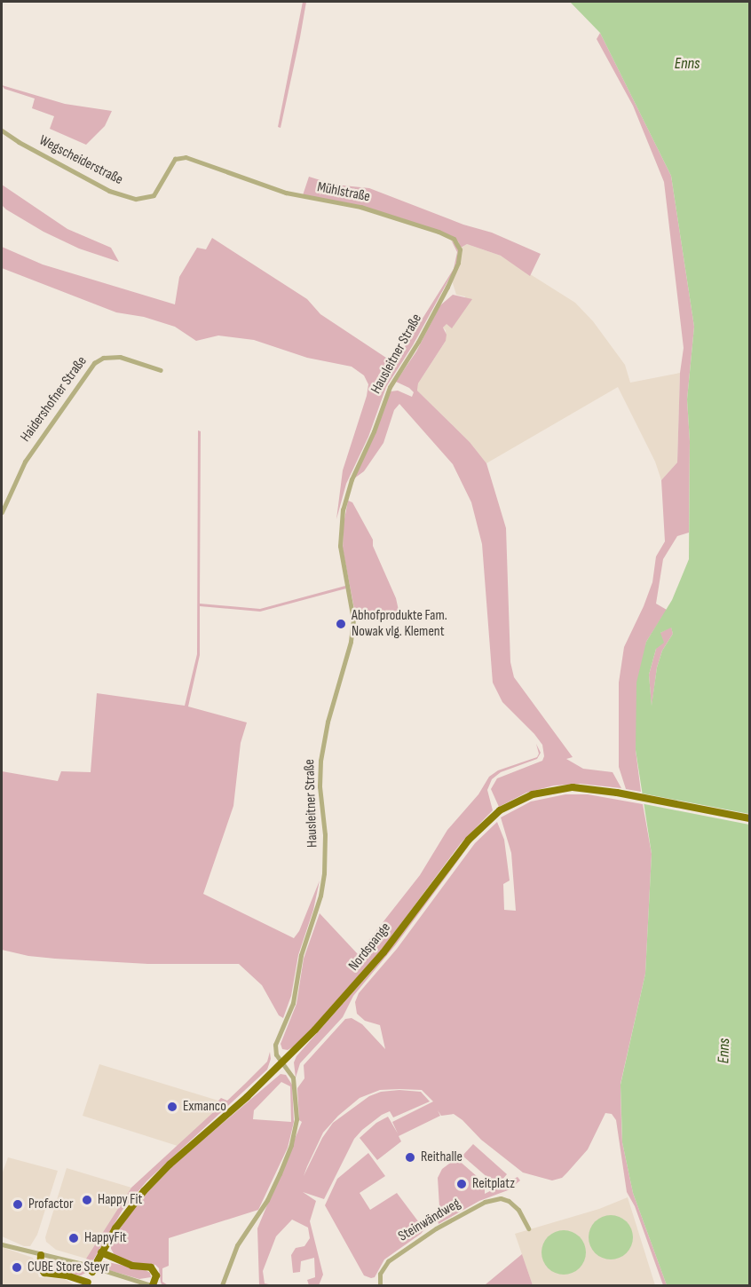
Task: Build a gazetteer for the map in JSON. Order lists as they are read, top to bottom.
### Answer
{
  "streets": {
    "main road": ["Nordspange"],
    "street": [
      "Wegscheiderstraße",
      "Mühlstraße",
      "Hausleitner Straße",
      "Haidershofner Straße",
      "Steinwändweg"
    ]
  },
  "crossings": [
    ["Wegscheiderstraße", "Mühlstraße"],
    ["Mühlstraße", "Hausleitner Straße"],
    ["Hausleitner Straße", "Nordspange"]
  ],
  "water": ["Enns"],
  "places": [
    "Abhofprodukte Fam. Nowak vlg. Klement",
    "Exmanco",
    "Reithalle",
    "Reitplatz",
    "Happy Fit",
    "Profactor",
    "HappyFit",
    "CUBE Store Steyr"
  ]
}
